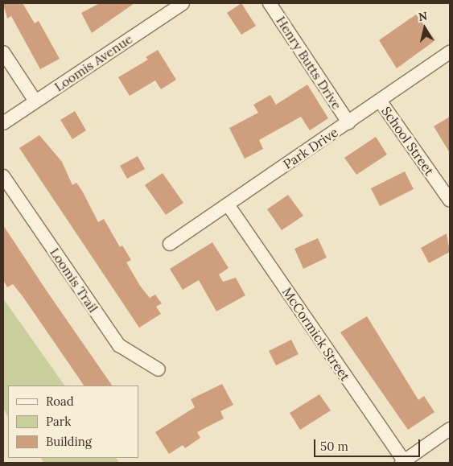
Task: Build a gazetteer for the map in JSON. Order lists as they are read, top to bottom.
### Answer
{
  "streets": {
    "street": [
      "Loomis Avenue",
      "Henry Butts Drive",
      "School Street",
      "Park Drive",
      "Loomis Trail",
      "McCormick Street"
    ]
  },
  "crossings": [
    ["Henry Butts Drive", "Park Drive"],
    ["School Street", "Park Drive"],
    ["Park Drive", "McCormick Street"]
  ],
  "legend": ["Road", "Park", "Building"],
  "scale_bar": "50 m",
  "north": "top"
}
